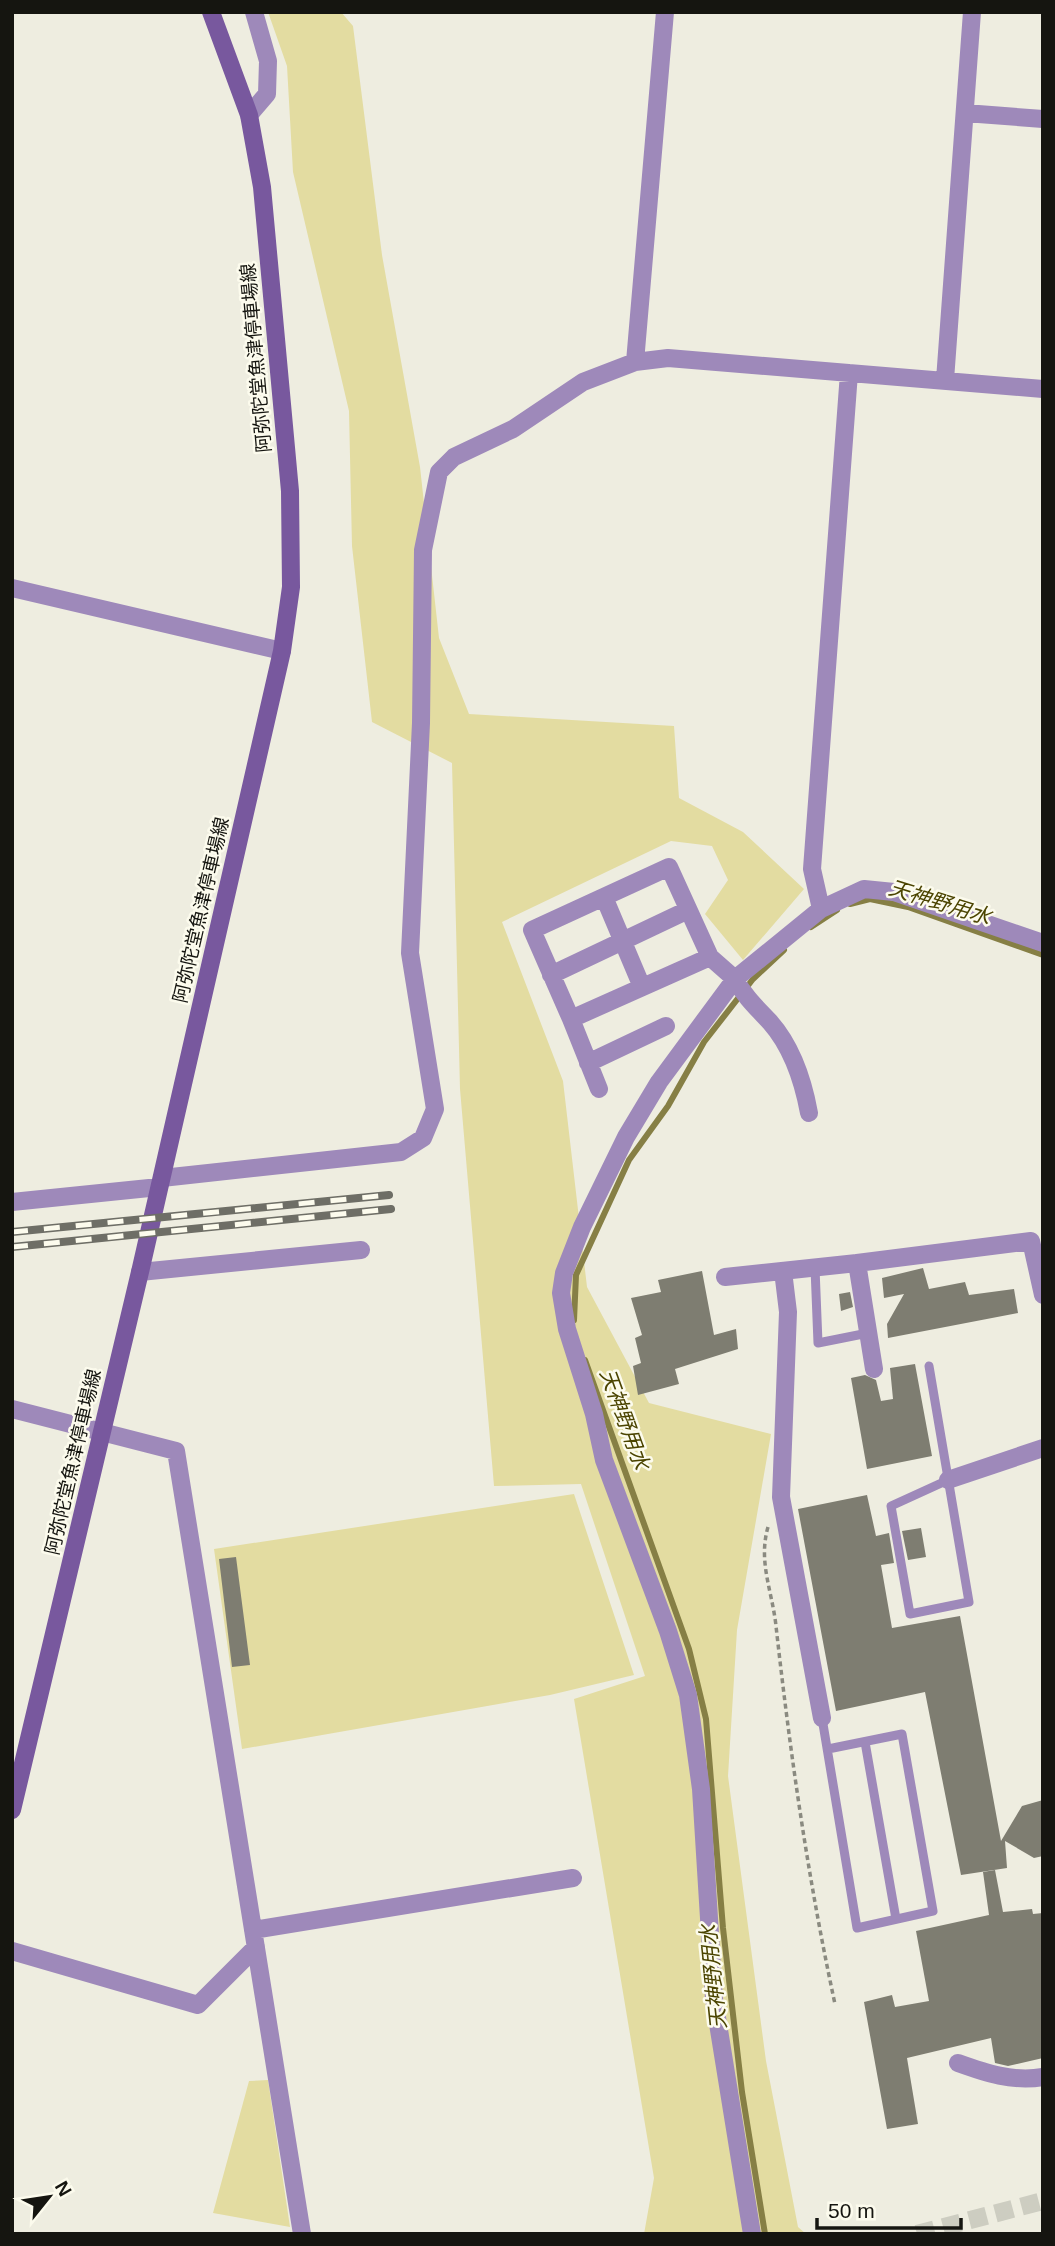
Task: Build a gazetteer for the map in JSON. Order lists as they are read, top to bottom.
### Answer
{
  "streets": {
    "main road": ["阿弥陀堂魚津停車場線"]
  },
  "water": ["天神野用水"],
  "scale_bar": "50 m",
  "north": "top right"
}
